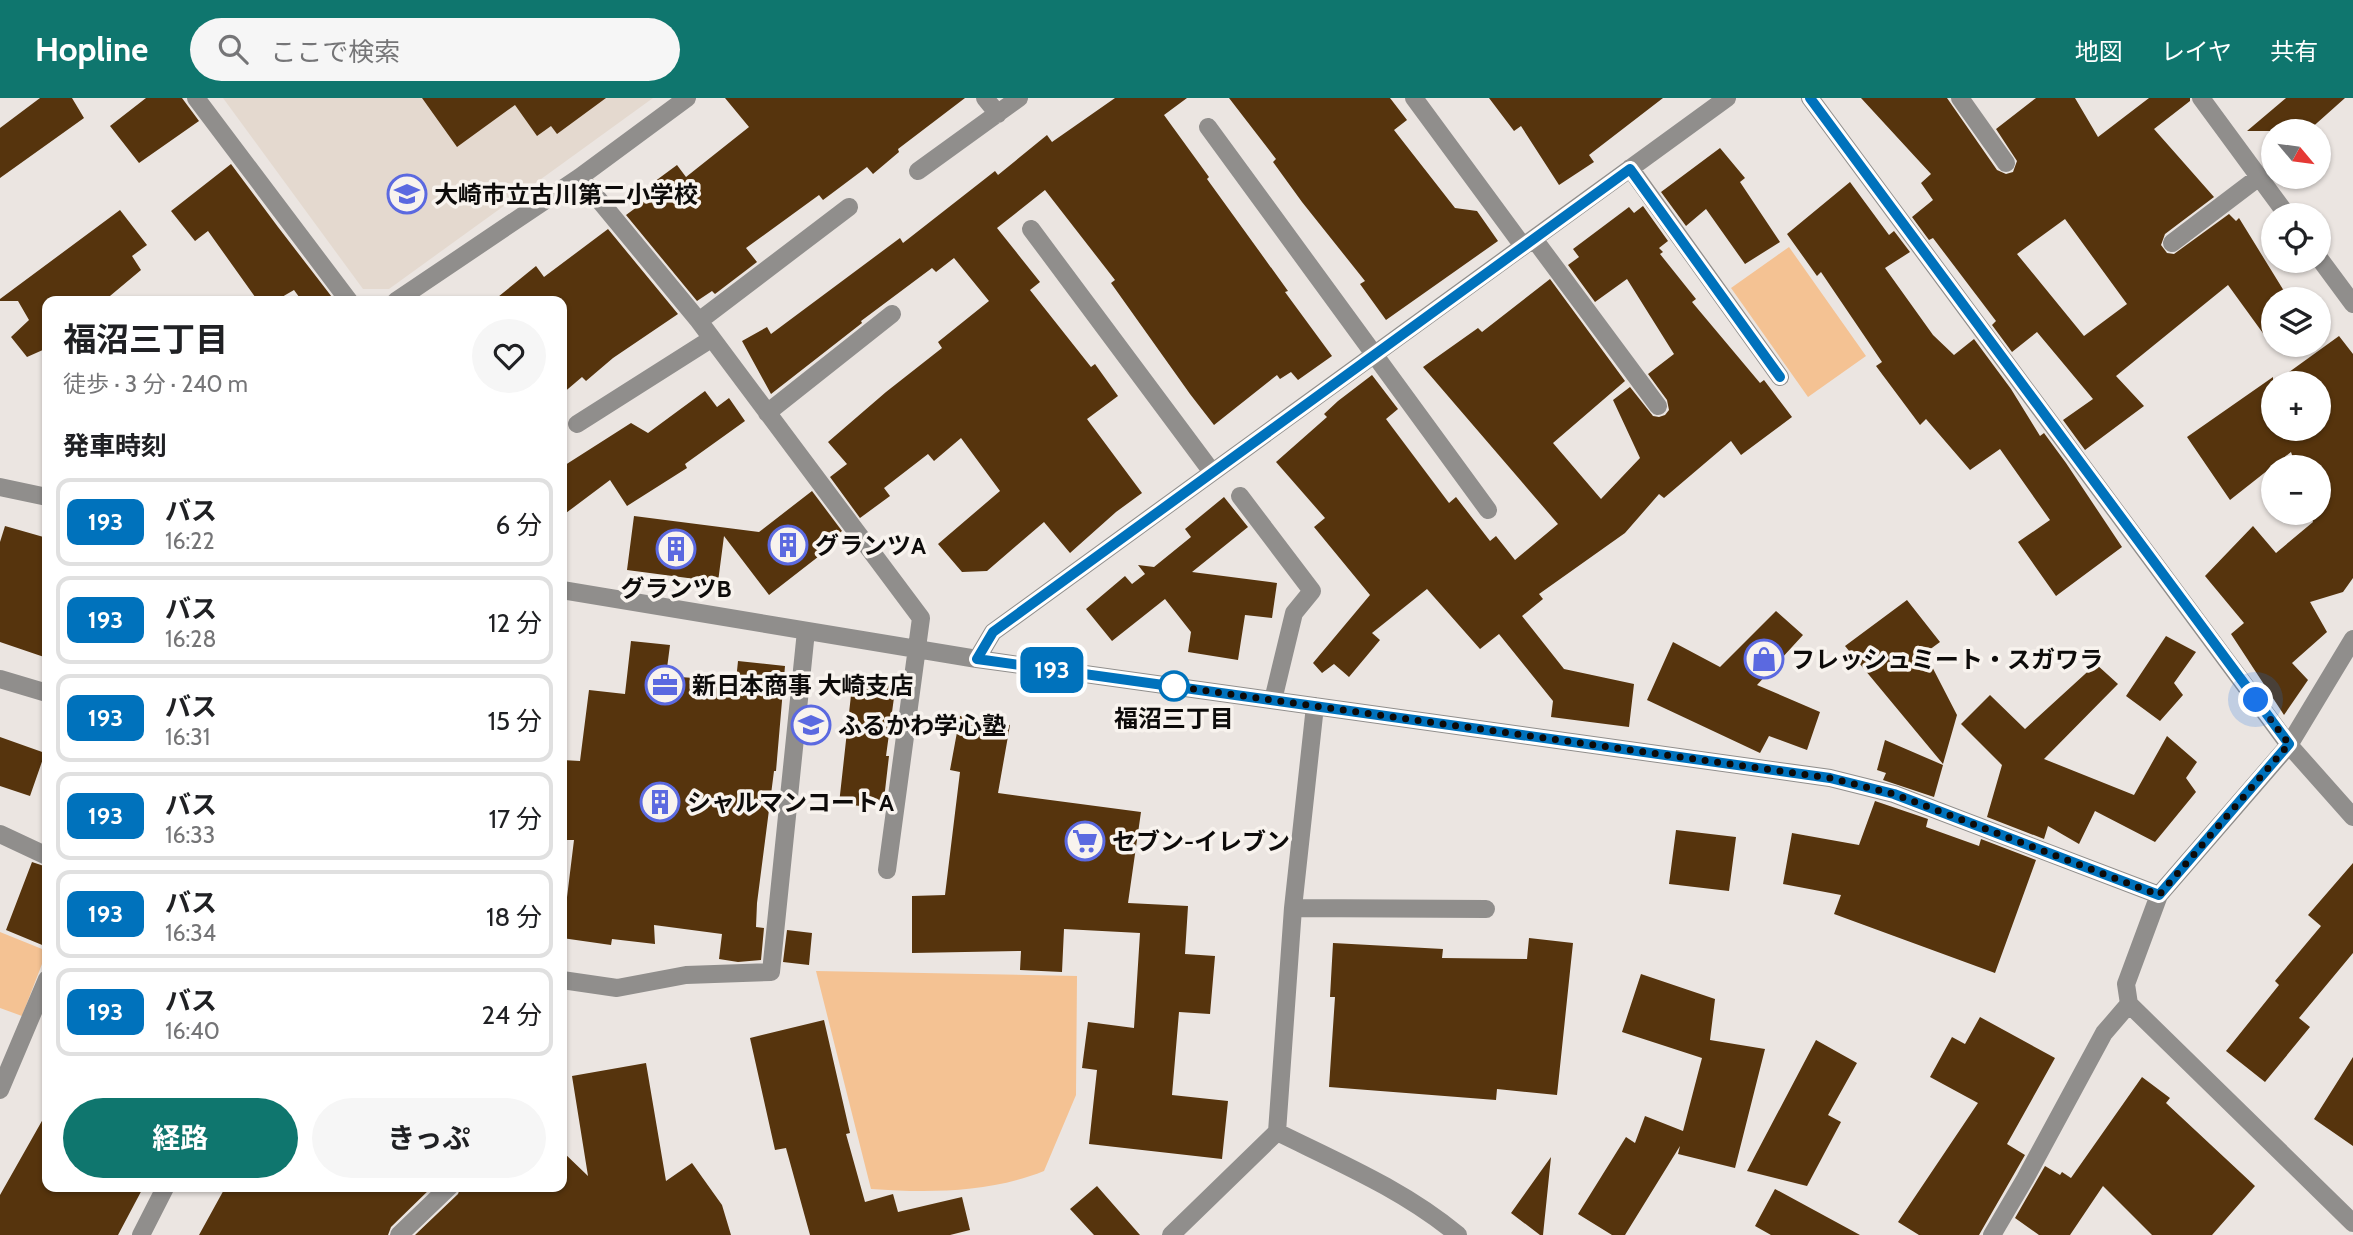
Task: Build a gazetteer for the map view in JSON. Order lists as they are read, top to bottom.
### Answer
{
  "places": {
    "school or university": ["大崎市立古川第二小学校", "ふるかわ学心塾"],
    "building": ["グランツA", "グランツB", "シャルマンコートA"],
    "shop": ["フレッシュミート・スガワラ"],
    "office": ["新日本商事 大崎支店"],
    "other": ["福沼三丁目"],
    "supermarket": ["セブン-イレブン"]
  },
  "lines": ["bus line 193"],
  "north": "bottom right",
  "page": {
    "header": "Hopline",
    "search": "ここで検索",
    "nav": ["地図", "レイヤ", "共有"],
    "on_map": "193",
    "map_buttons": ["+", "−"],
    "heading": [
      ["福沼三丁目", "徒歩 · 3 分 · 240 m"],
      "発車時刻"
    ],
    "list": [
      {
        "mark": "193",
        "name": "バス",
        "note": "16:22",
        "value": "6 分"
      },
      {
        "mark": "193",
        "name": "バス",
        "note": "16:28",
        "value": "12 分"
      },
      {
        "mark": "193",
        "name": "バス",
        "note": "16:31",
        "value": "15 分"
      },
      {
        "mark": "193",
        "name": "バス",
        "note": "16:33",
        "value": "17 分"
      },
      {
        "mark": "193",
        "name": "バス",
        "note": "16:34",
        "value": "18 分"
      },
      {
        "mark": "193",
        "name": "バス",
        "note": "16:40",
        "value": "24 分"
      }
    ],
    "buttons": ["経路", "きっぷ"]
  }
}
